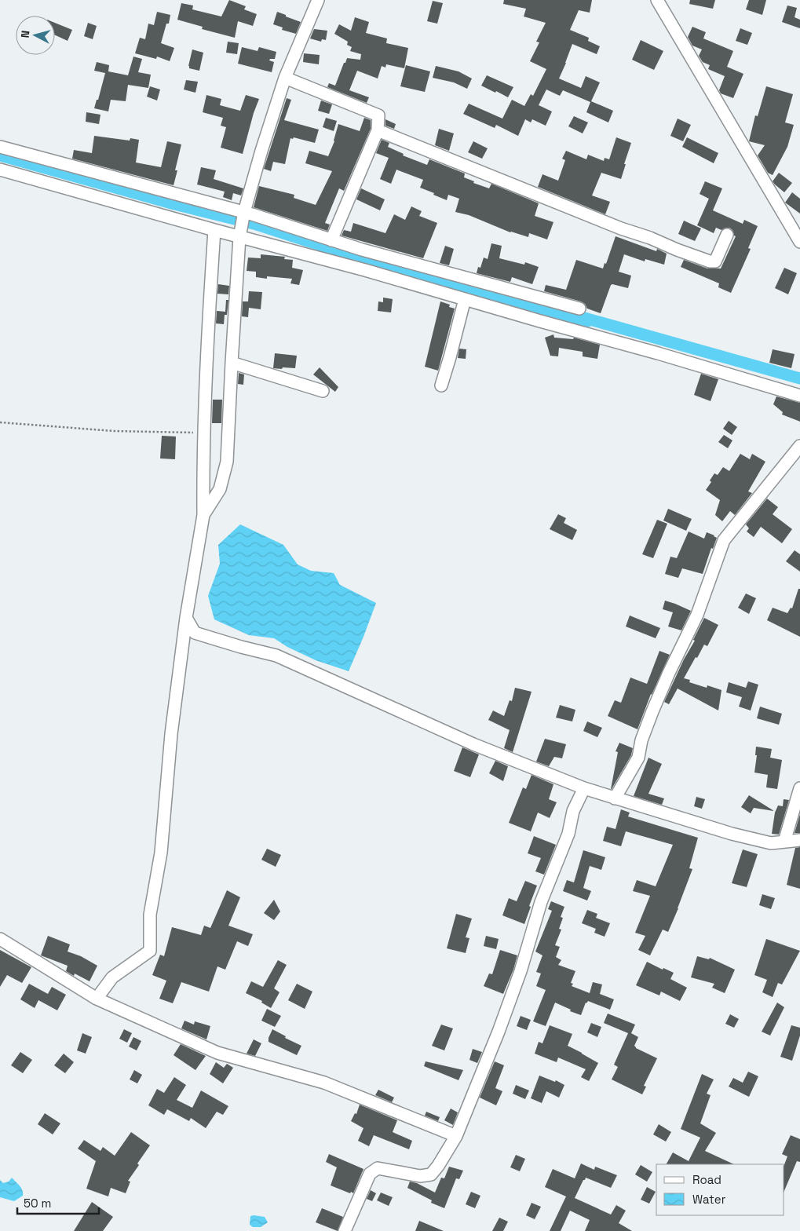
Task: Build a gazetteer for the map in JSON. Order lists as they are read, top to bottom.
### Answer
{
  "legend": ["Road", "Water"],
  "scale_bar": "50 m",
  "north": "left"
}
